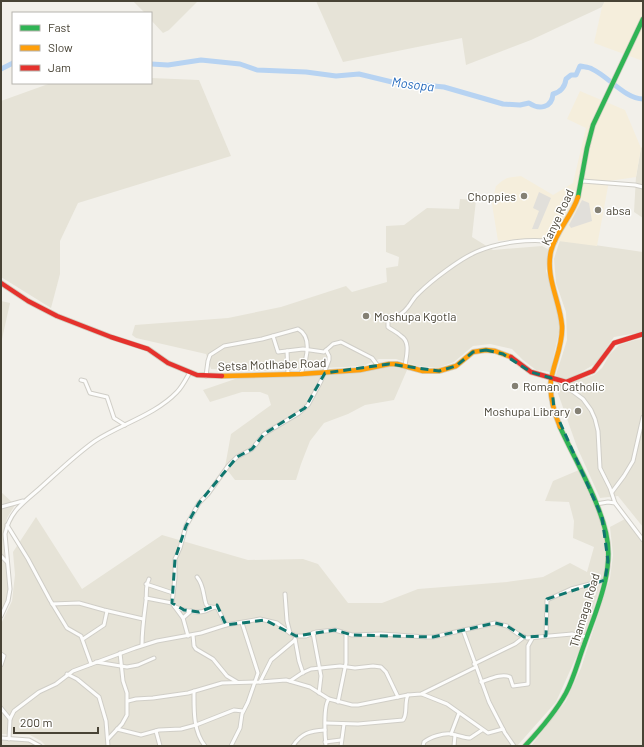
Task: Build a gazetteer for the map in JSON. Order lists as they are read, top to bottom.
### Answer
{
  "streets": {
    "main road": ["Kanye Road", "Setsa Motlhabe Road", "Thamaga Road"]
  },
  "crossings": [
    ["Kanye Road", "Setsa Motlhabe Road"],
    ["Kanye Road", "Thamaga Road"],
    ["Setsa Motlhabe Road", "Thamaga Road"]
  ],
  "water": ["Mosopa"],
  "places": [
    "Choppies",
    "absa",
    "Moshupa Kgotla",
    "Roman Catholic",
    "Moshupa Library"
  ],
  "legend": ["Fast", "Slow", "Jam"],
  "scale_bar": "200 m"
}
